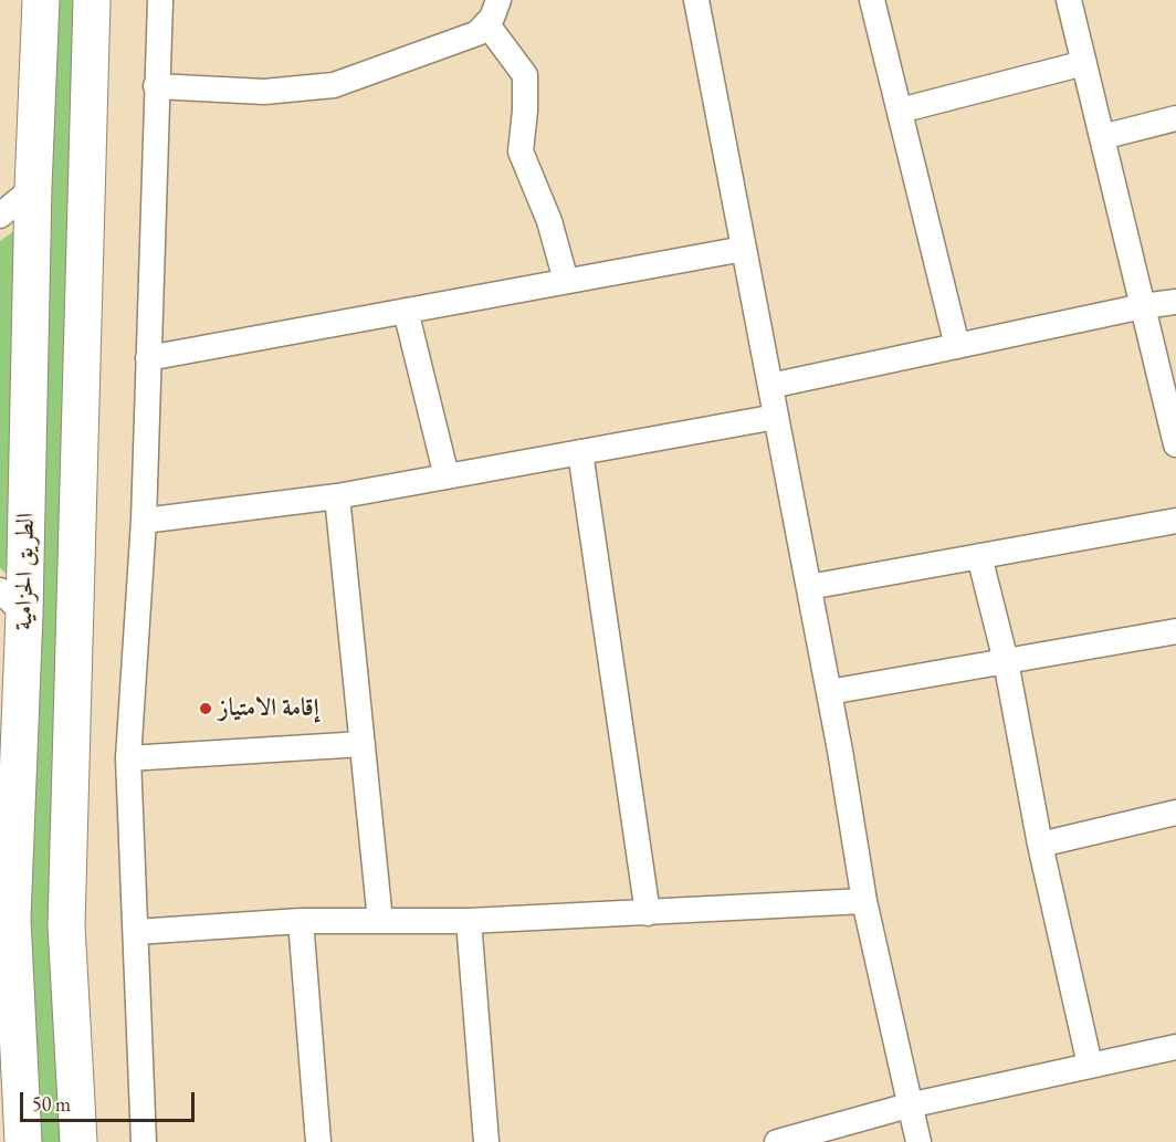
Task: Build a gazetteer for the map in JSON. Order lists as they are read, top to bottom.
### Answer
{
  "streets": {
    "highway": ["الطريق الحزامية"]
  },
  "places": ["إقامة الامتياز"],
  "scale_bar": "50 m"
}
